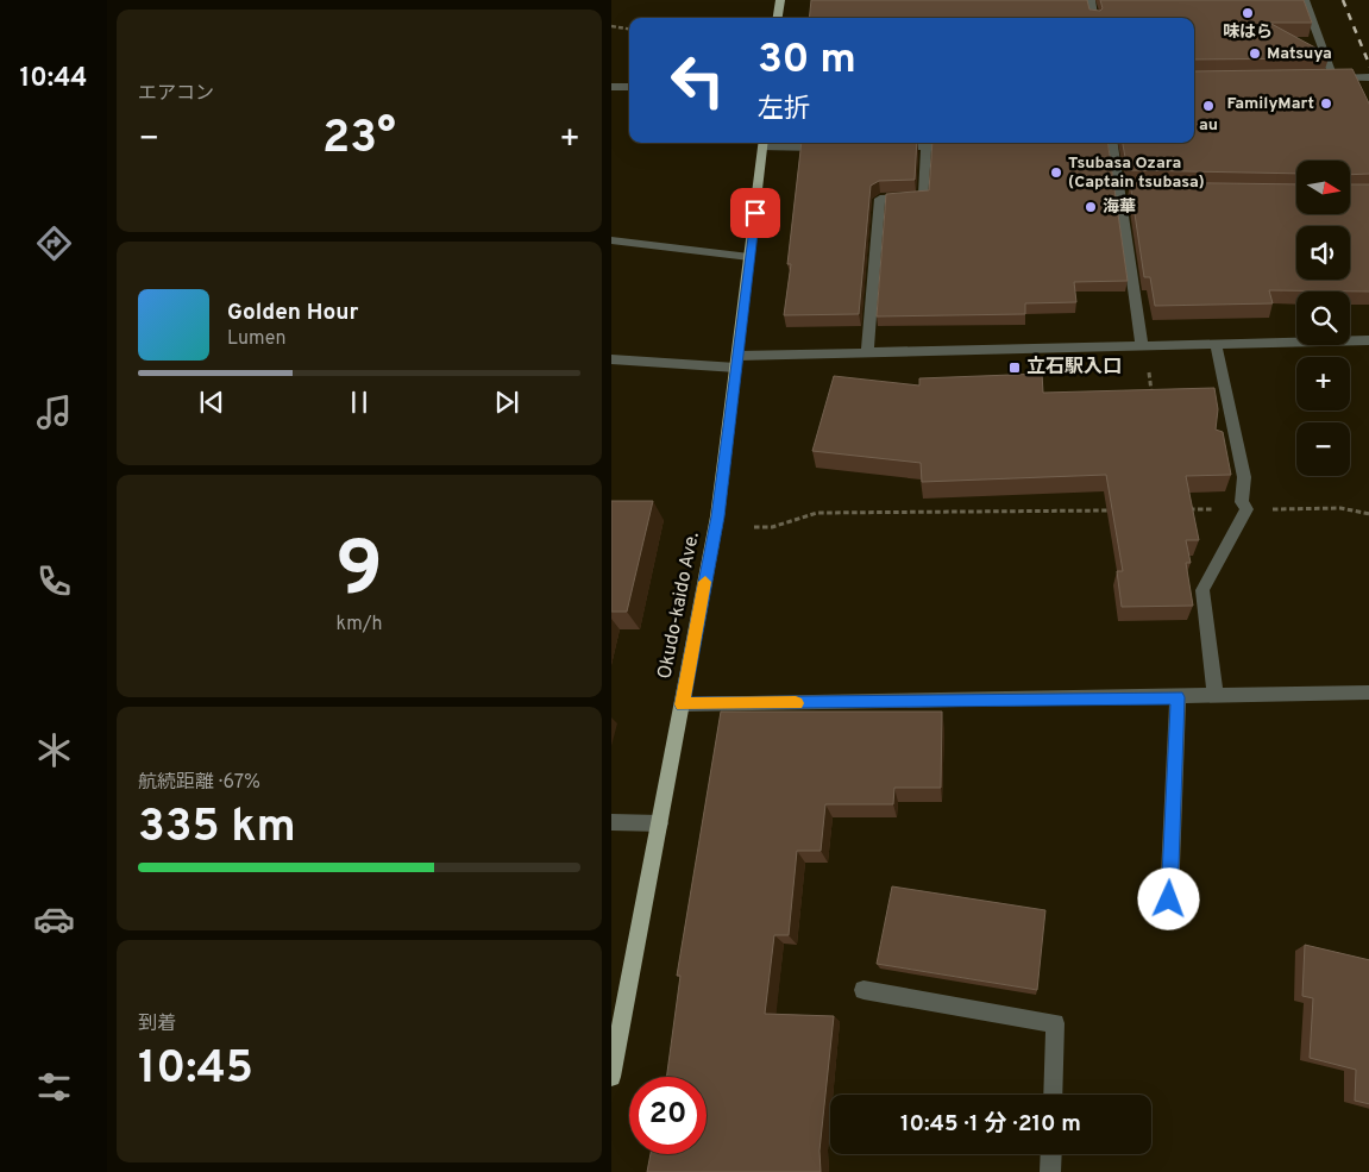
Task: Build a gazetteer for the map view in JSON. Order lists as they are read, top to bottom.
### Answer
{
  "streets": {
    "main road": ["Okudo-kaido Ave."]
  },
  "places": {
    "other": [
      "味はら",
      "Matsuya",
      "FamilyMart",
      "au",
      "Tsubasa Ozara (Captain tsubasa)",
      "海華"
    ],
    "transit": ["立石駅入口"]
  },
  "north": "right",
  "page": {
    "tabs": "10:44",
    "tile": [
      "エアコン",
      ["9", "km/h"],
      ["航続距離 · 67%", "335 km"],
      ["到着", "10:45"]
    ],
    "turn": ["30 m", "左折"],
    "heat": ["−", "23°", "+"],
    "map_buttons": ["+", "−"],
    "song": ["Golden Hour", "Lumen"],
    "limit": "20",
    "trip": "10:45 · 1 分 · 210 m"
  }
}
